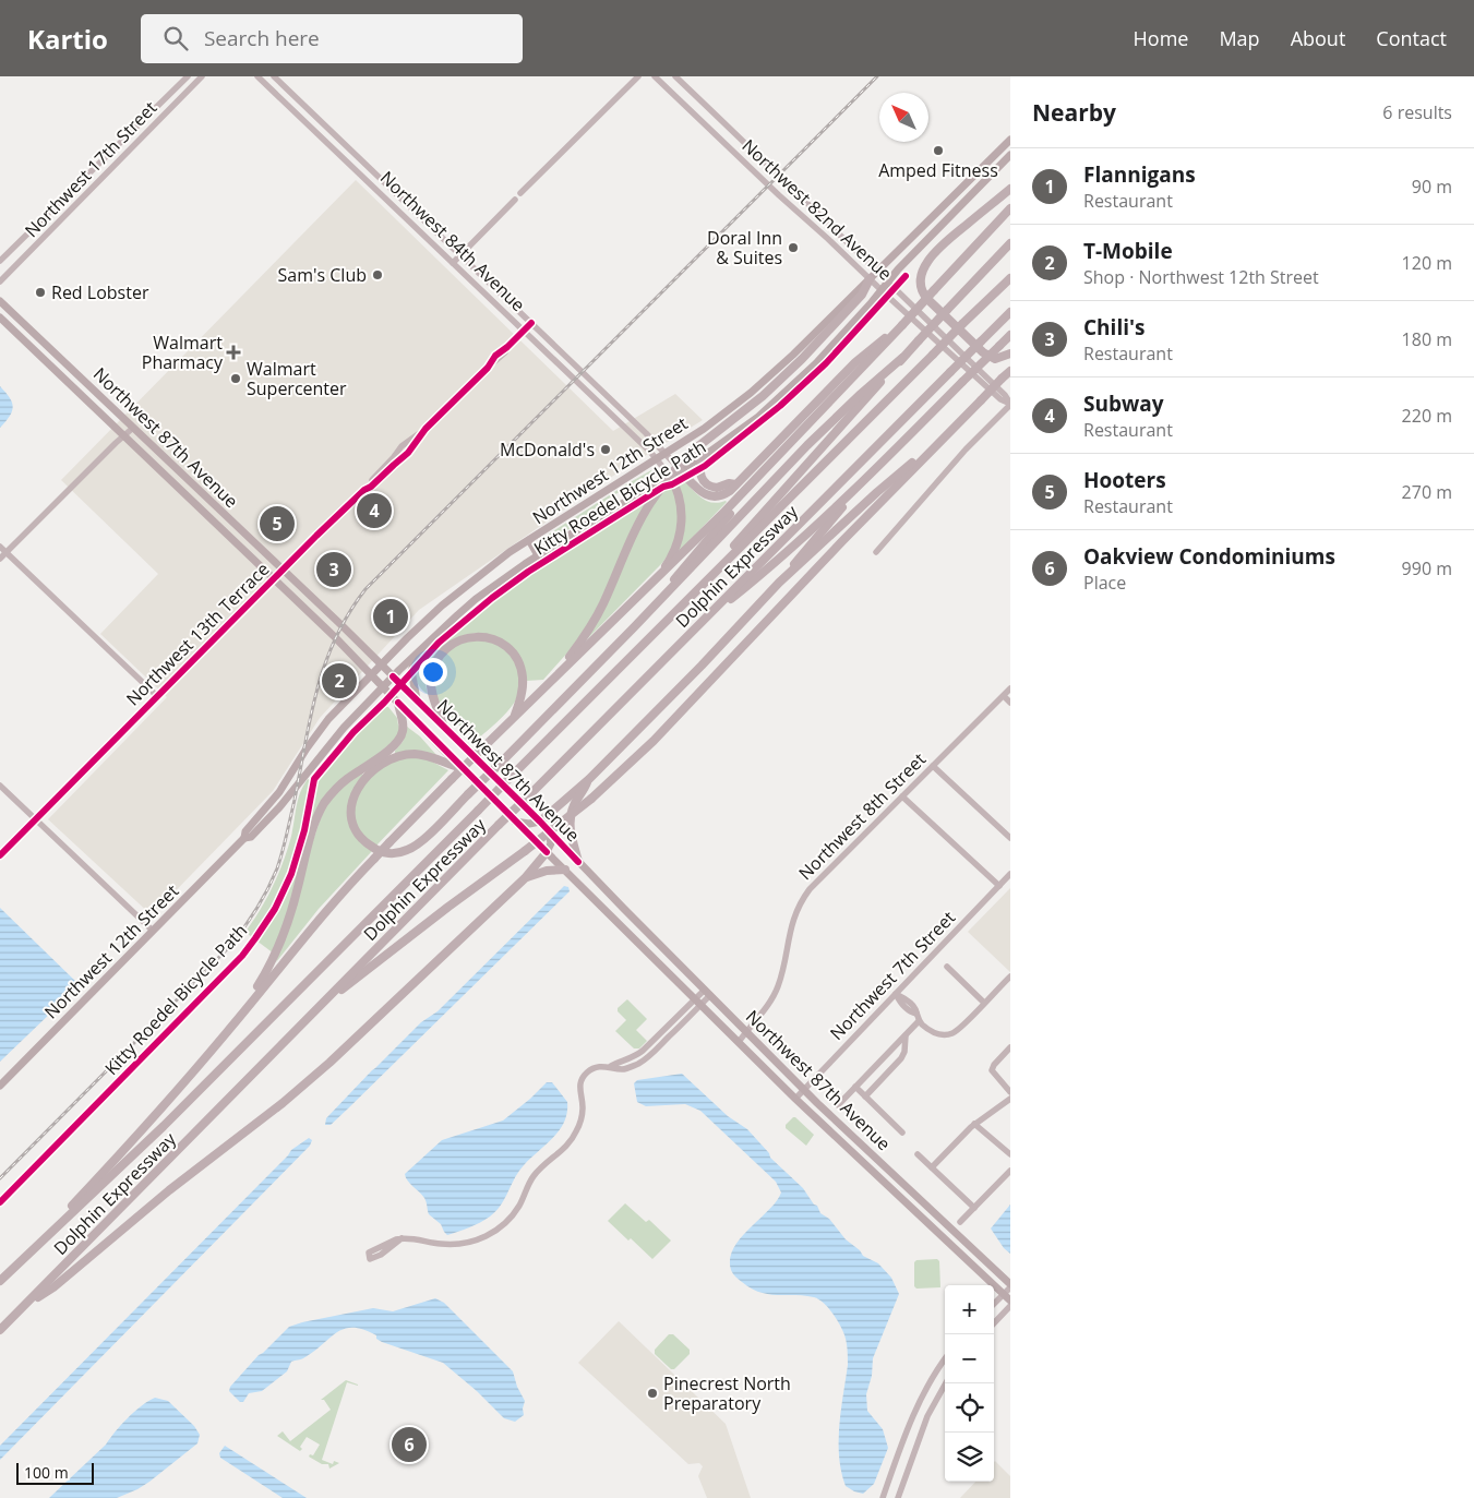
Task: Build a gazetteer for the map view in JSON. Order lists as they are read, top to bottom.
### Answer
{
  "streets": {
    "highway": ["Dolphin Expressway"],
    "main road": ["Northwest 87th Avenue", "Northwest 12th Street"],
    "street": [
      "Northwest 17th Street",
      "Northwest 82nd Avenue",
      "Northwest 84th Avenue",
      "Northwest 13th Terrace",
      "Northwest 8th Street",
      "Northwest 7th Street"
    ],
    "cycle path": ["Kitty Roedel Bicycle Path"]
  },
  "crossings": [
    ["Northwest 82nd Avenue", "Northwest 12th Street"],
    ["Northwest 84th Avenue", "Northwest 12th Street"],
    ["Northwest 84th Avenue", "Northwest 13th Terrace"],
    ["Northwest 87th Avenue", "Northwest 12th Street"],
    ["Northwest 87th Avenue", "Northwest 13th Terrace"],
    ["Northwest 87th Avenue", "Northwest 8th Street"],
    ["Northwest 87th Avenue", "Northwest 7th Street"]
  ],
  "places": {
    "other": [
      "Amped Fitness",
      "Doral Inn & Suites",
      "Sam's Club",
      "Red Lobster",
      "Walmart Supercenter",
      "McDonald's",
      "Pinecrest North Preparatory"
    ],
    "health": ["Walmart Pharmacy"]
  },
  "scale_bar": "100 m",
  "north": "top left",
  "page": {
    "header": "Kartio",
    "search": "Search here",
    "nav": [
      "Home",
      "Map",
      "About",
      "Contact"
    ],
    "heading": ["Nearby", "6 results"],
    "list": [
      {
        "mark": "1",
        "name": "Flannigans",
        "note": "Restaurant",
        "value": "90 m"
      },
      {
        "mark": "2",
        "name": "T-Mobile",
        "note": "Shop · Northwest 12th Street",
        "value": "120 m"
      },
      {
        "mark": "3",
        "name": "Chili's",
        "note": "Restaurant",
        "value": "180 m"
      },
      {
        "mark": "4",
        "name": "Subway",
        "note": "Restaurant",
        "value": "220 m"
      },
      {
        "mark": "5",
        "name": "Hooters",
        "note": "Restaurant",
        "value": "270 m"
      },
      {
        "mark": "6",
        "name": "Oakview Condominiums",
        "note": "Place",
        "value": "990 m"
      }
    ],
    "pins": [
      "4",
      "5",
      "3",
      "1",
      "2",
      "6"
    ],
    "map_buttons": ["+", "−"],
    "scale": "100 m"
  }
}
